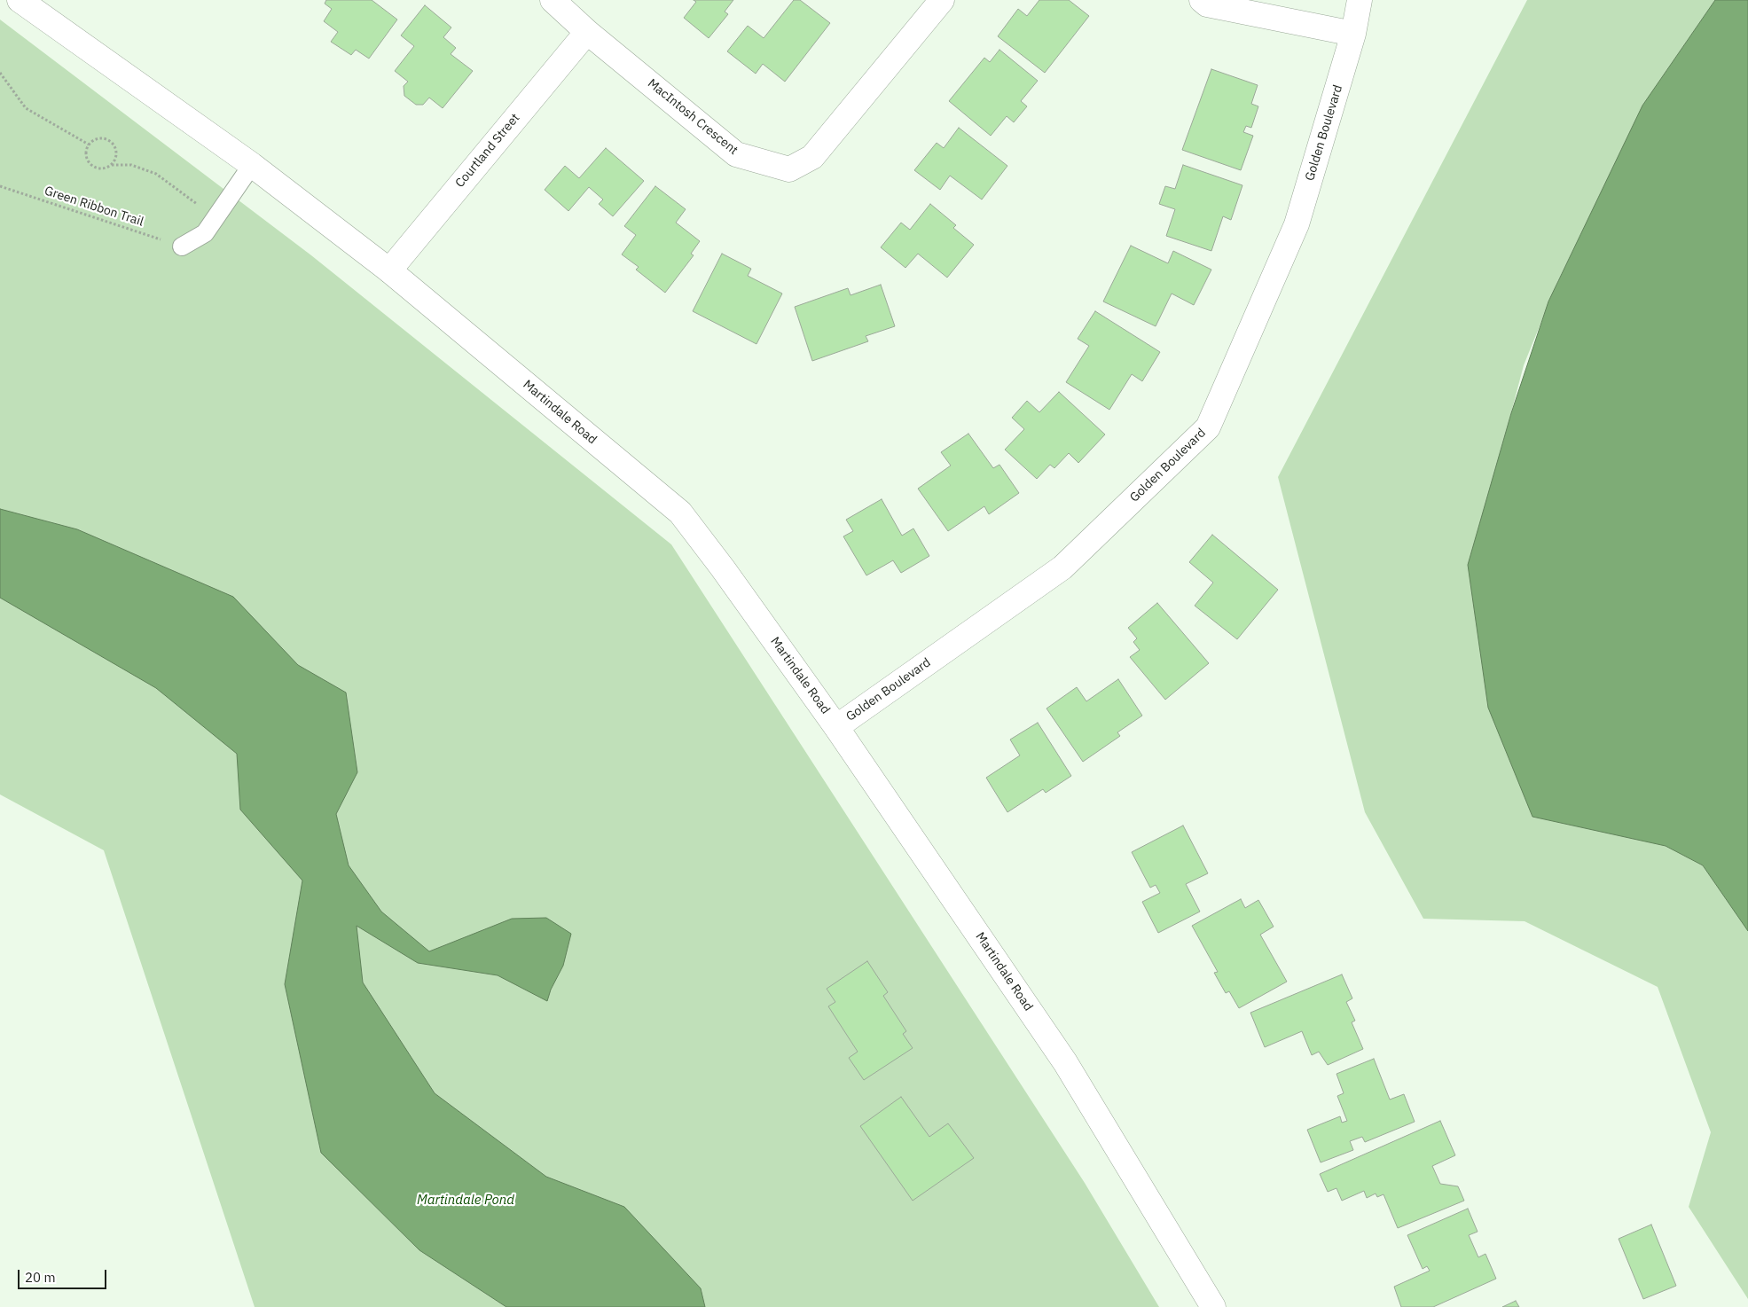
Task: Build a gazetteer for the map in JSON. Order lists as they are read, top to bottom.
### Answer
{
  "streets": {
    "street": [
      "MacIntosh Crescent",
      "Golden Boulevard",
      "Courtland Street",
      "Martindale Road"
    ],
    "path": ["Green Ribbon Trail"]
  },
  "crossings": [
    ["MacIntosh Crescent", "Courtland Street"],
    ["Golden Boulevard", "Martindale Road"],
    ["Courtland Street", "Martindale Road"]
  ],
  "water": ["Martindale Pond"],
  "scale_bar": "20 m"
}
